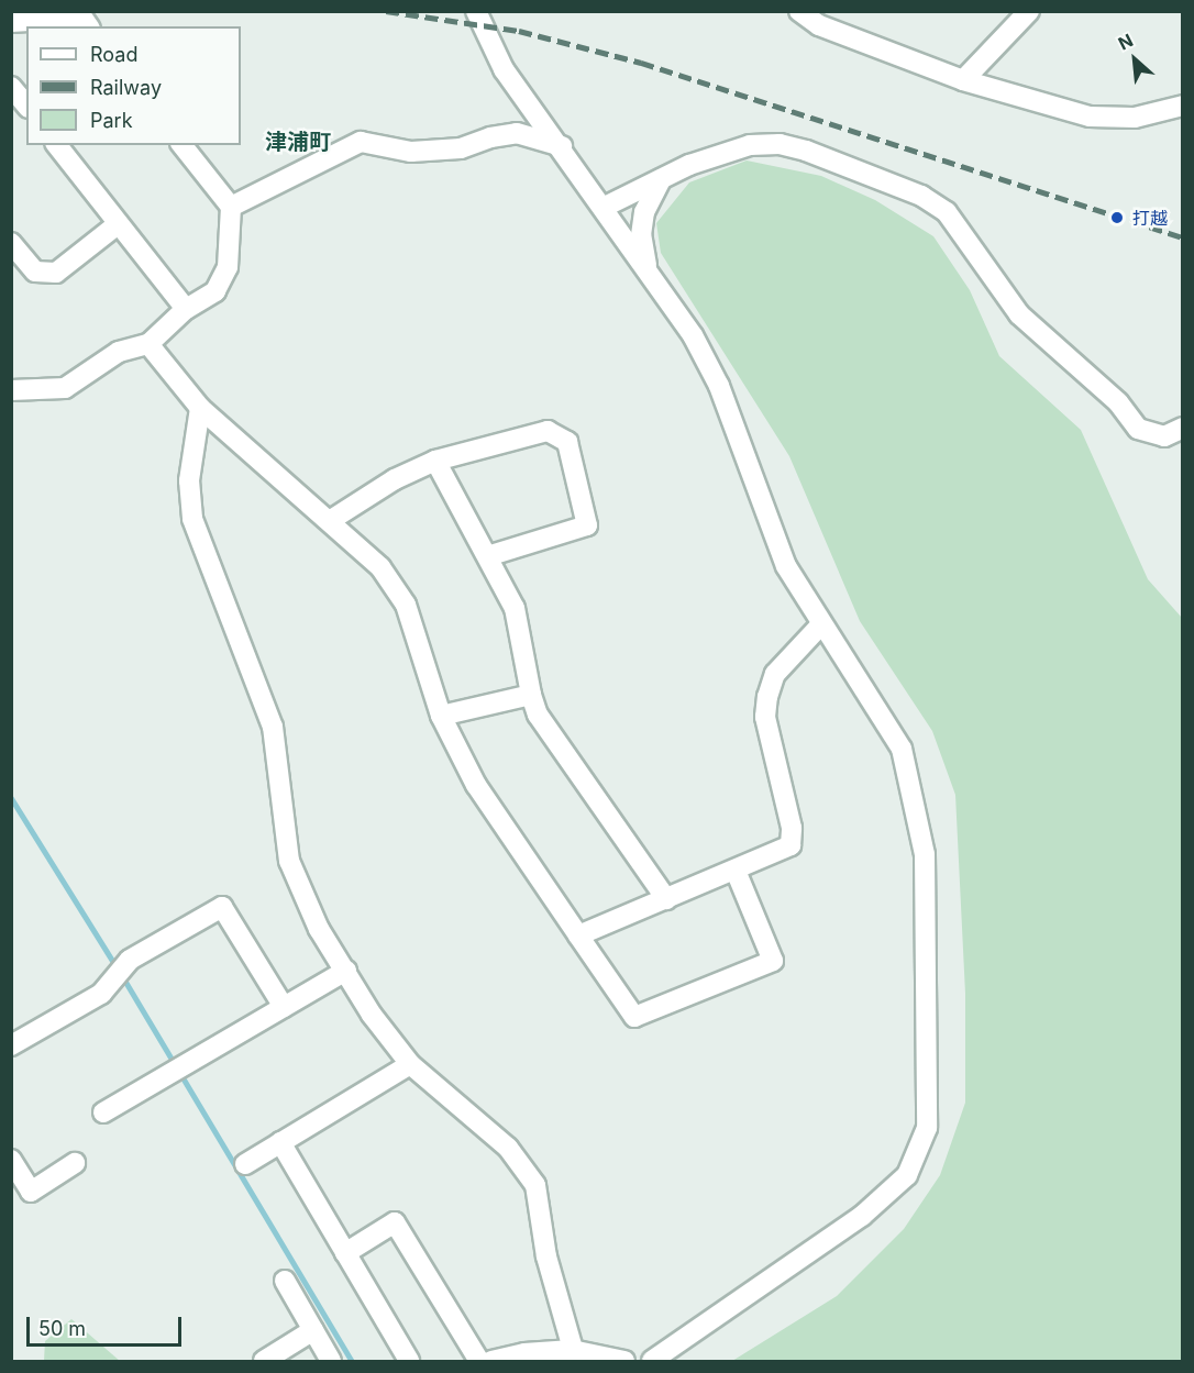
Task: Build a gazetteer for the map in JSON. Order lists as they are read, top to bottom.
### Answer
{
  "districts": ["津浦町"],
  "places": ["打越"],
  "legend": ["Road", "Railway", "Park"],
  "scale_bar": "50 m",
  "north": "top left"
}
